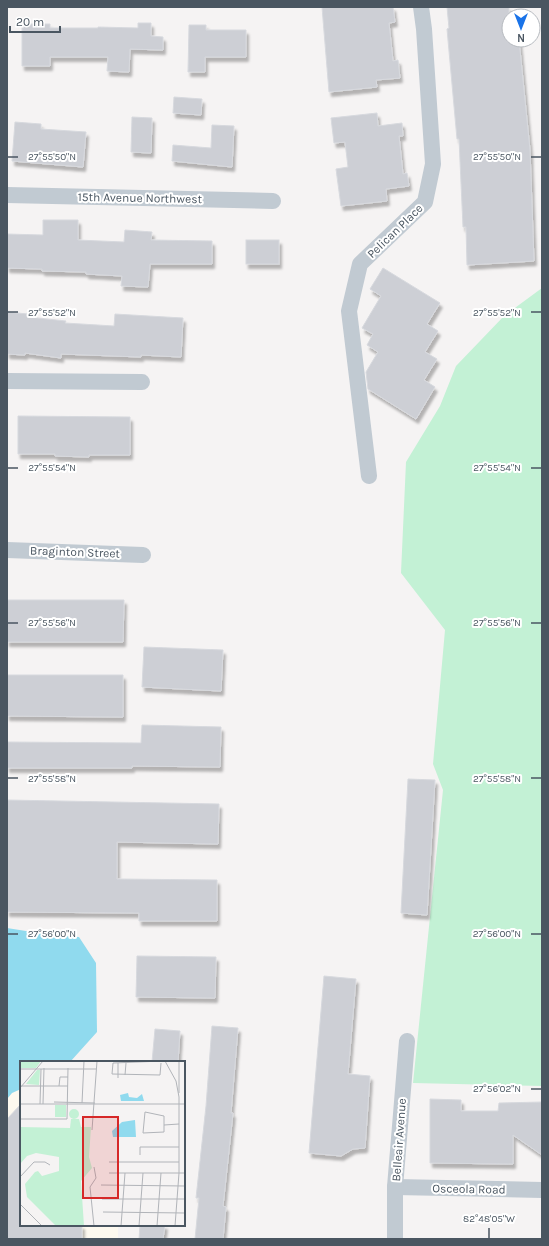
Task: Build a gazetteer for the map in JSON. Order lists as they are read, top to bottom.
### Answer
{
  "streets": {
    "street": [
      "15th Avenue Northwest",
      "Pelican Place",
      "Braginton Street",
      "Belleair Avenue",
      "Osceola Road"
    ]
  },
  "crossings": [
    ["Belleair Avenue", "Osceola Road"]
  ],
  "scale_bar": "20 m",
  "north": "bottom",
  "coordinates": [
    "27°55'50\"N",
    "27°55'52\"N",
    "27°55'54\"N",
    "27°55'56\"N",
    "27°55'58\"N",
    "27°56'00\"N",
    "27°56'02\"N",
    "82°48'05\"W"
  ]
}
